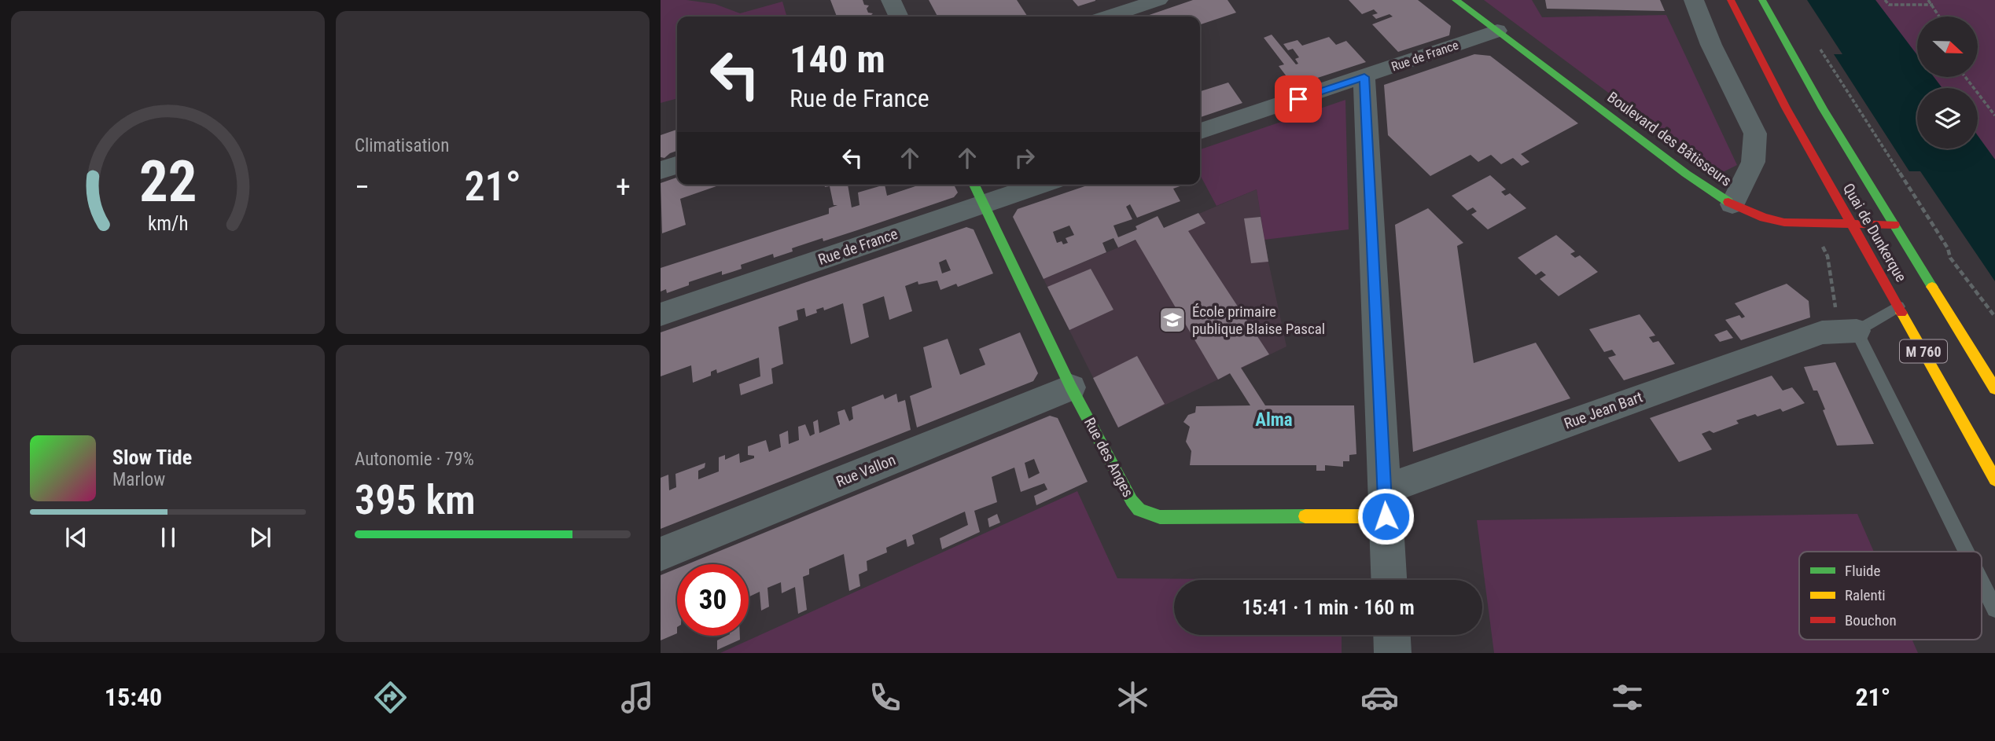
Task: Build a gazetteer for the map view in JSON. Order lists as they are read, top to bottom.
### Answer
{
  "streets": {
    "main road": [
      "Boulevard des Bâtisseurs",
      "Quai de Dunkerque",
      "M 760",
      "Rue des Anges"
    ],
    "street": ["Rue de France", "Rue Jean Bart", "Rue Vallon"]
  },
  "crossings": [
    ["Rue de France", "Boulevard des Bâtisseurs"],
    ["Rue de France", "Rue des Anges"],
    ["Boulevard des Bâtisseurs", "Quai de Dunkerque"],
    ["Rue Jean Bart", "Rue des Anges"],
    ["Rue des Anges", "Rue Vallon"]
  ],
  "districts": ["Alma"],
  "places": {
    "school or university": ["École primaire publique Blaise Pascal"]
  },
  "legend": ["Fluide", "Ralenti", "Bouchon"],
  "north": "right",
  "page": {
    "tile": [
      "Climatisation",
      ["Autonomie · 79%", "395 km"]
    ],
    "turn": ["140 m", "Rue de France"],
    "heat": ["−", "21°", "+"],
    "song": ["Slow Tide", "Marlow"],
    "limit": "30",
    "trip": "15:41 · 1 min · 160 m",
    "tabs": ["15:40", "21°"],
    "gauge": ["22", "km/h"]
  }
}
